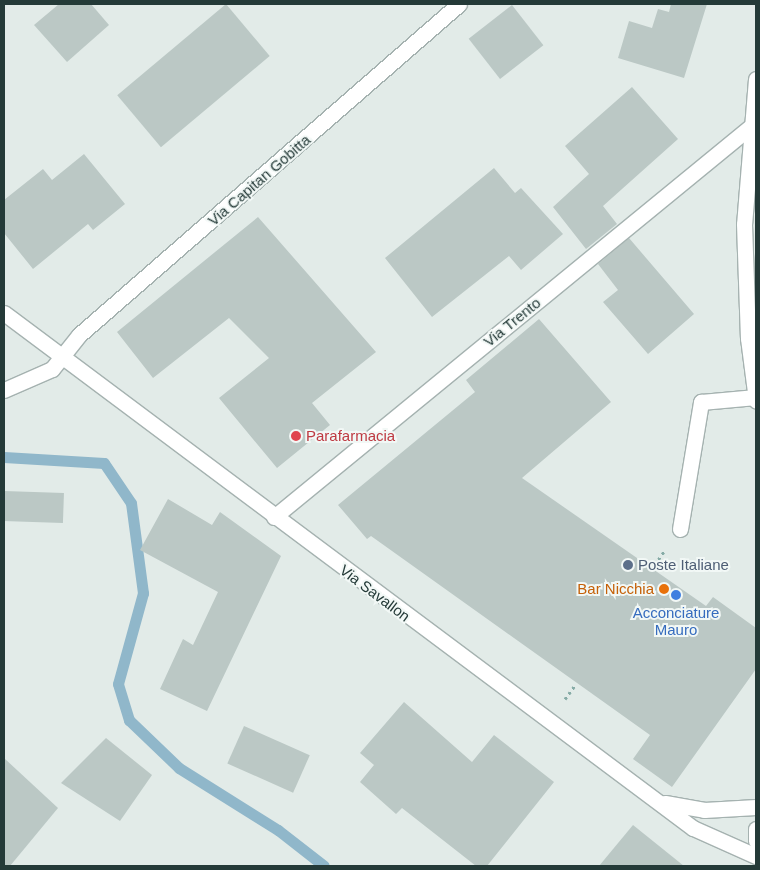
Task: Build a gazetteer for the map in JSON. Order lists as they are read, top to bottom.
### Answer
{
  "streets": {
    "main road": ["Via Capitan Gobitta", "Via Trento", "Via Savallon"]
  },
  "crossings": [
    ["Via Capitan Gobitta", "Via Savallon"],
    ["Via Trento", "Via Savallon"]
  ],
  "places": [
    "Parafarmacia",
    "Poste Italiane",
    "Bar Nicchia",
    "Acconciature Mauro"
  ]
}
